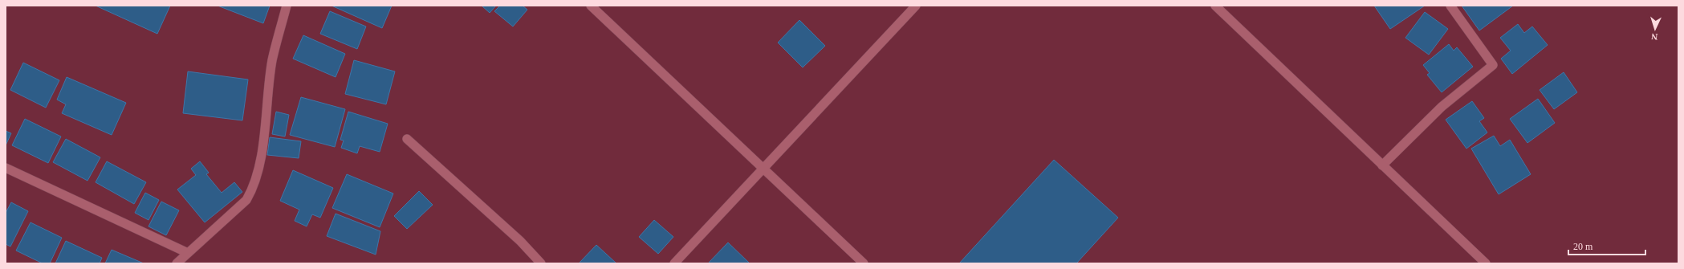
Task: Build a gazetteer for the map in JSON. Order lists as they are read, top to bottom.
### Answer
{
  "scale_bar": "20 m",
  "north": "bottom"
}
